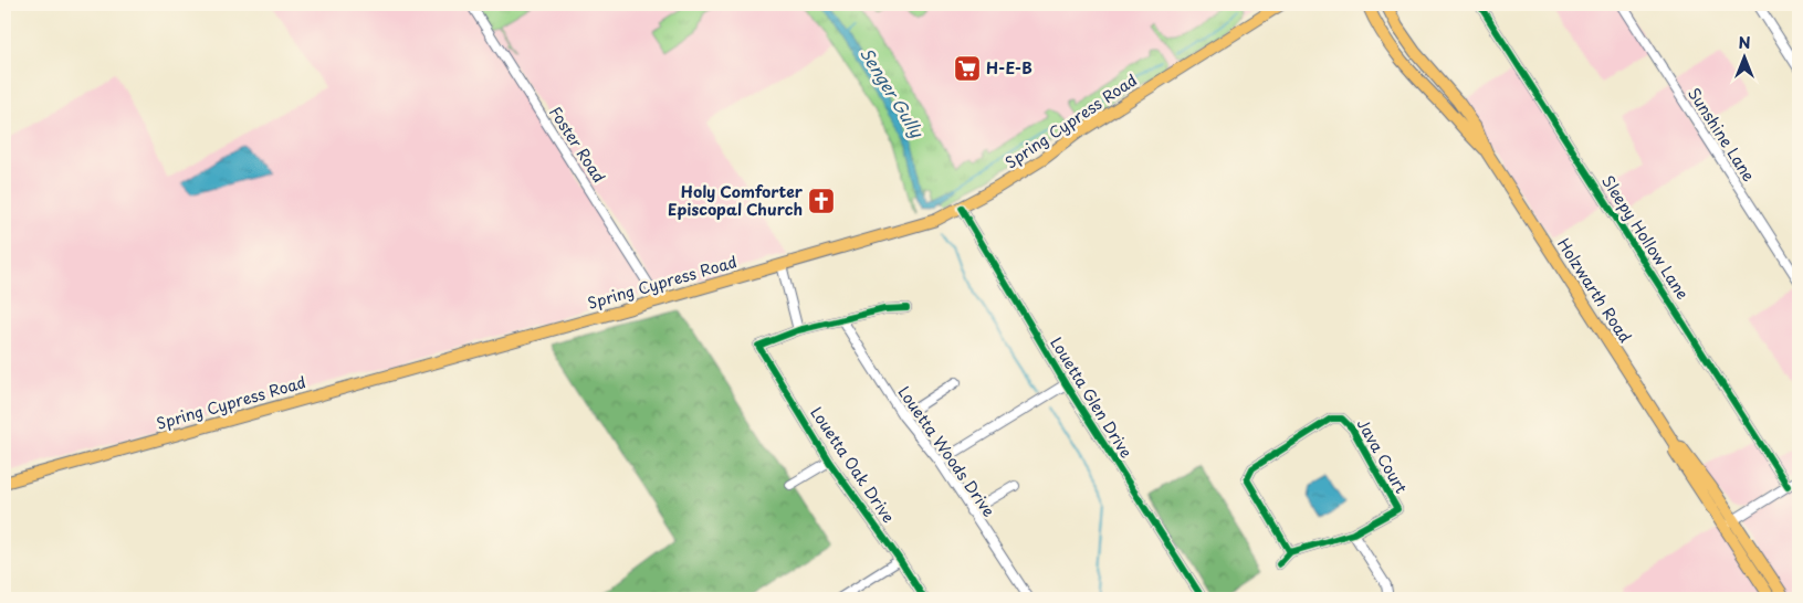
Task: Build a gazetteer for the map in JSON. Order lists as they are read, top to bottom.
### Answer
{
  "streets": {
    "main road": ["Spring Cypress Road", "Holzwarth Road"],
    "street": [
      "Sunshine Lane",
      "Foster Road",
      "Sleepy Hollow Lane",
      "Louetta Glen Drive",
      "Louetta Woods Drive",
      "Java Court",
      "Louetta Oak Drive"
    ]
  },
  "crossings": [
    ["Spring Cypress Road", "Foster Road"],
    ["Spring Cypress Road", "Louetta Glen Drive"]
  ],
  "water": ["Senger Gully"],
  "places": {
    "supermarket": ["H-E-B"],
    "church": ["Holy Comforter Episcopal Church"]
  },
  "north": "top"
}
